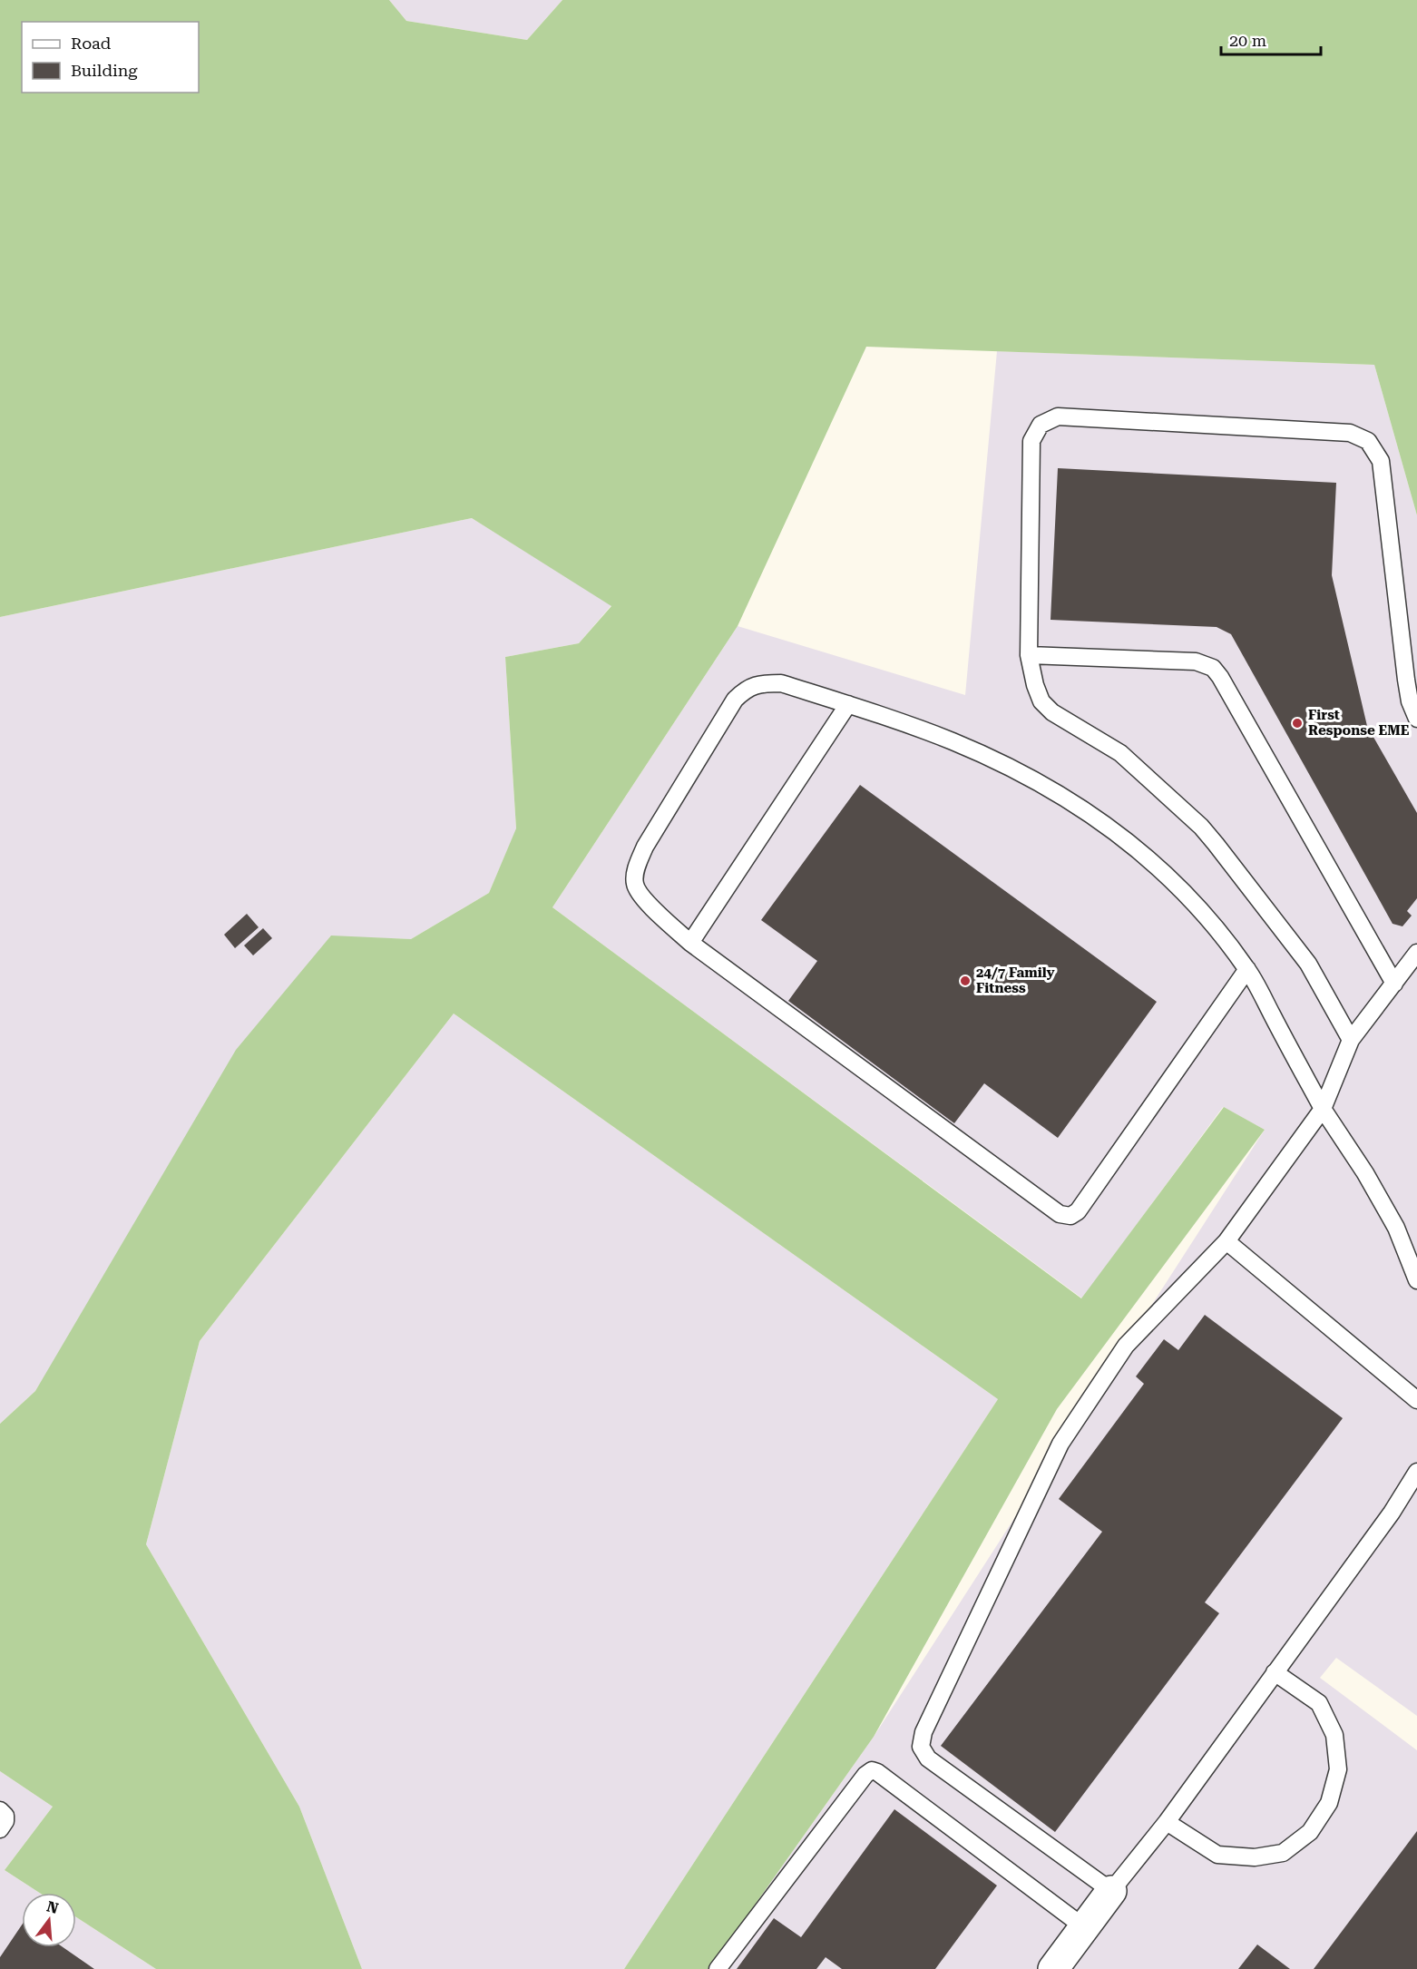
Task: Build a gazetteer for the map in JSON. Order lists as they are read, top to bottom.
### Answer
{
  "places": ["First Response EME", "24/7 Family Fitness"],
  "legend": ["Road", "Building"],
  "scale_bar": "20 m",
  "north": "top"
}
